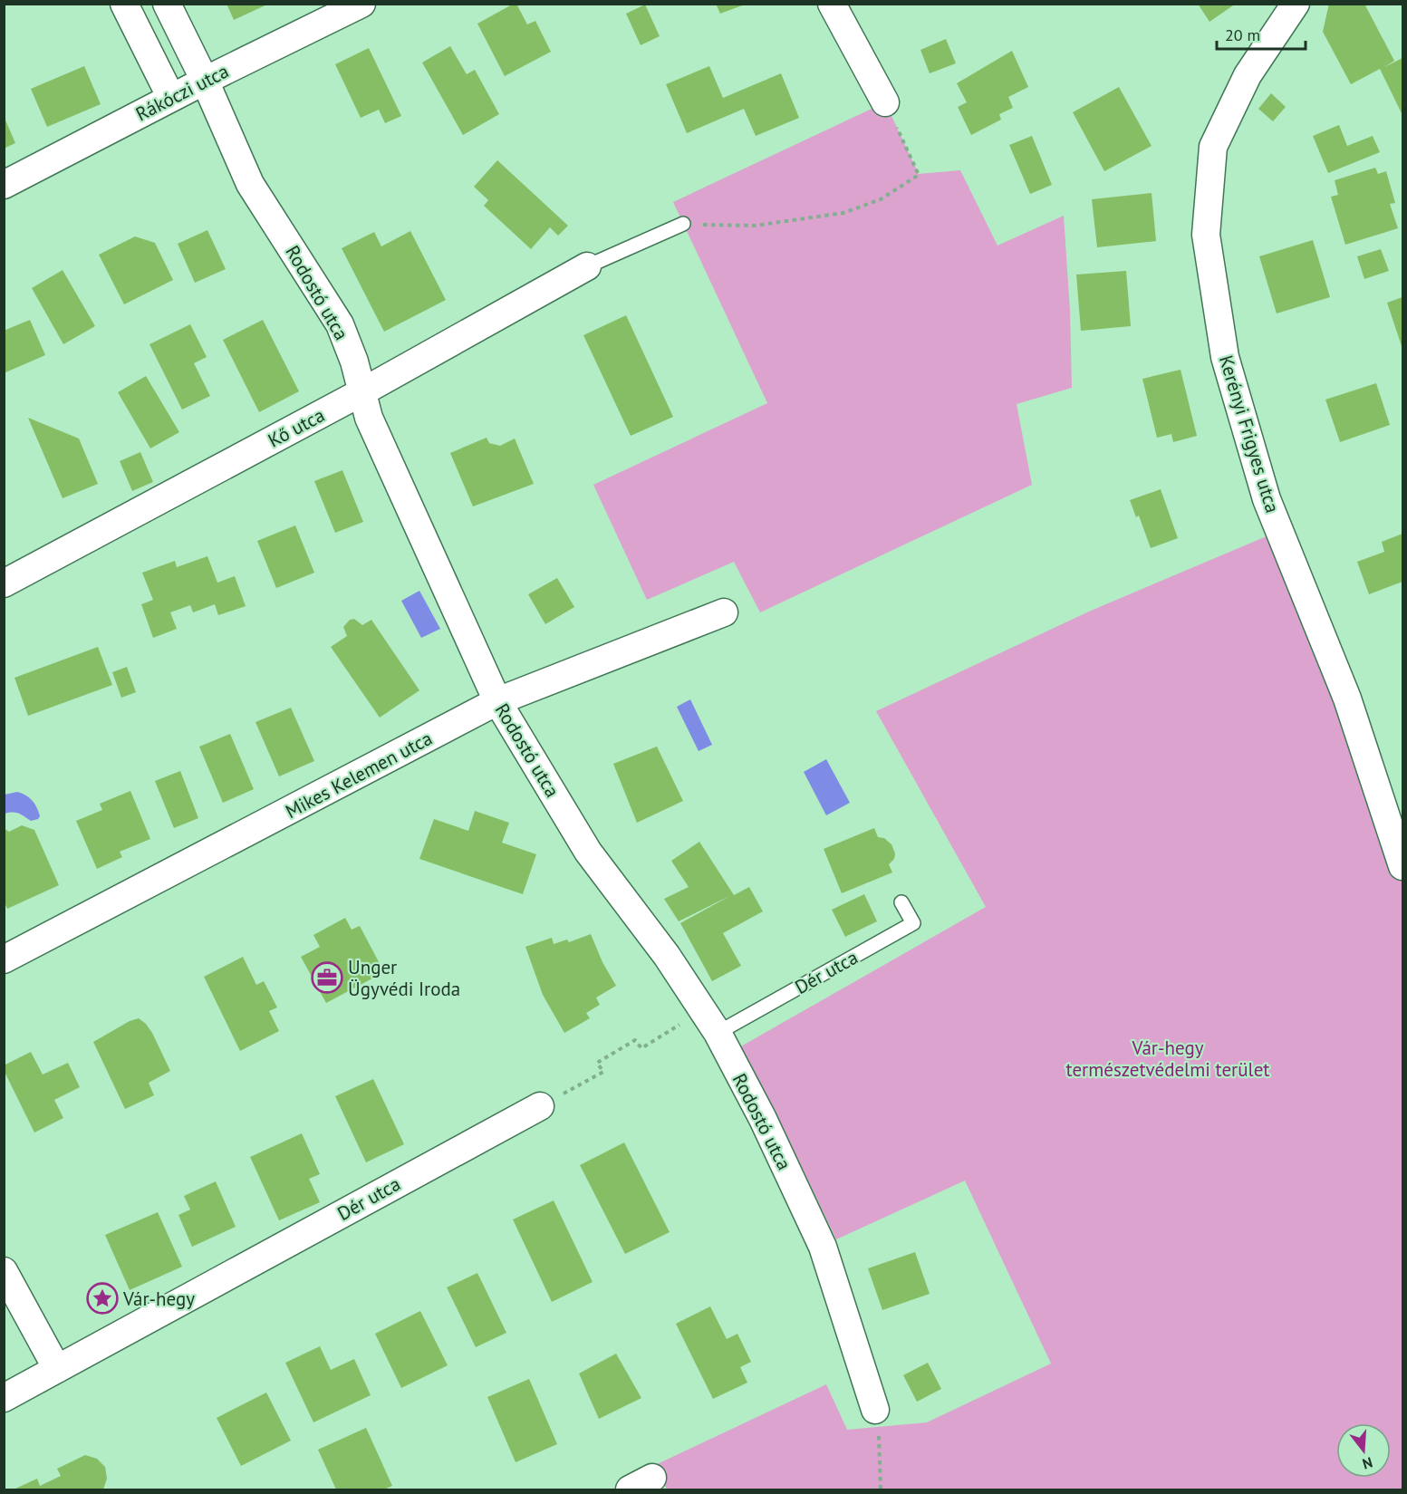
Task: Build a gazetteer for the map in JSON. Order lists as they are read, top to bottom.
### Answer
{
  "streets": {
    "street": [
      "Rákóczi utca",
      "Rodostó utca",
      "Kő utca",
      "Kerényi Frigyes utca",
      "Mikes Kelemen utca",
      "Dér utca"
    ]
  },
  "crossings": [
    ["Rákóczi utca", "Rodostó utca"],
    ["Rodostó utca", "Kő utca"],
    ["Rodostó utca", "Mikes Kelemen utca"],
    ["Rodostó utca", "Dér utca"]
  ],
  "parks": ["Vár-hegy természetvédelmi terület"],
  "places": {
    "office": ["Unger Ügyvédi Iroda"],
    "place": ["Vár-hegy"]
  },
  "scale_bar": "20 m",
  "north": "bottom"
}
